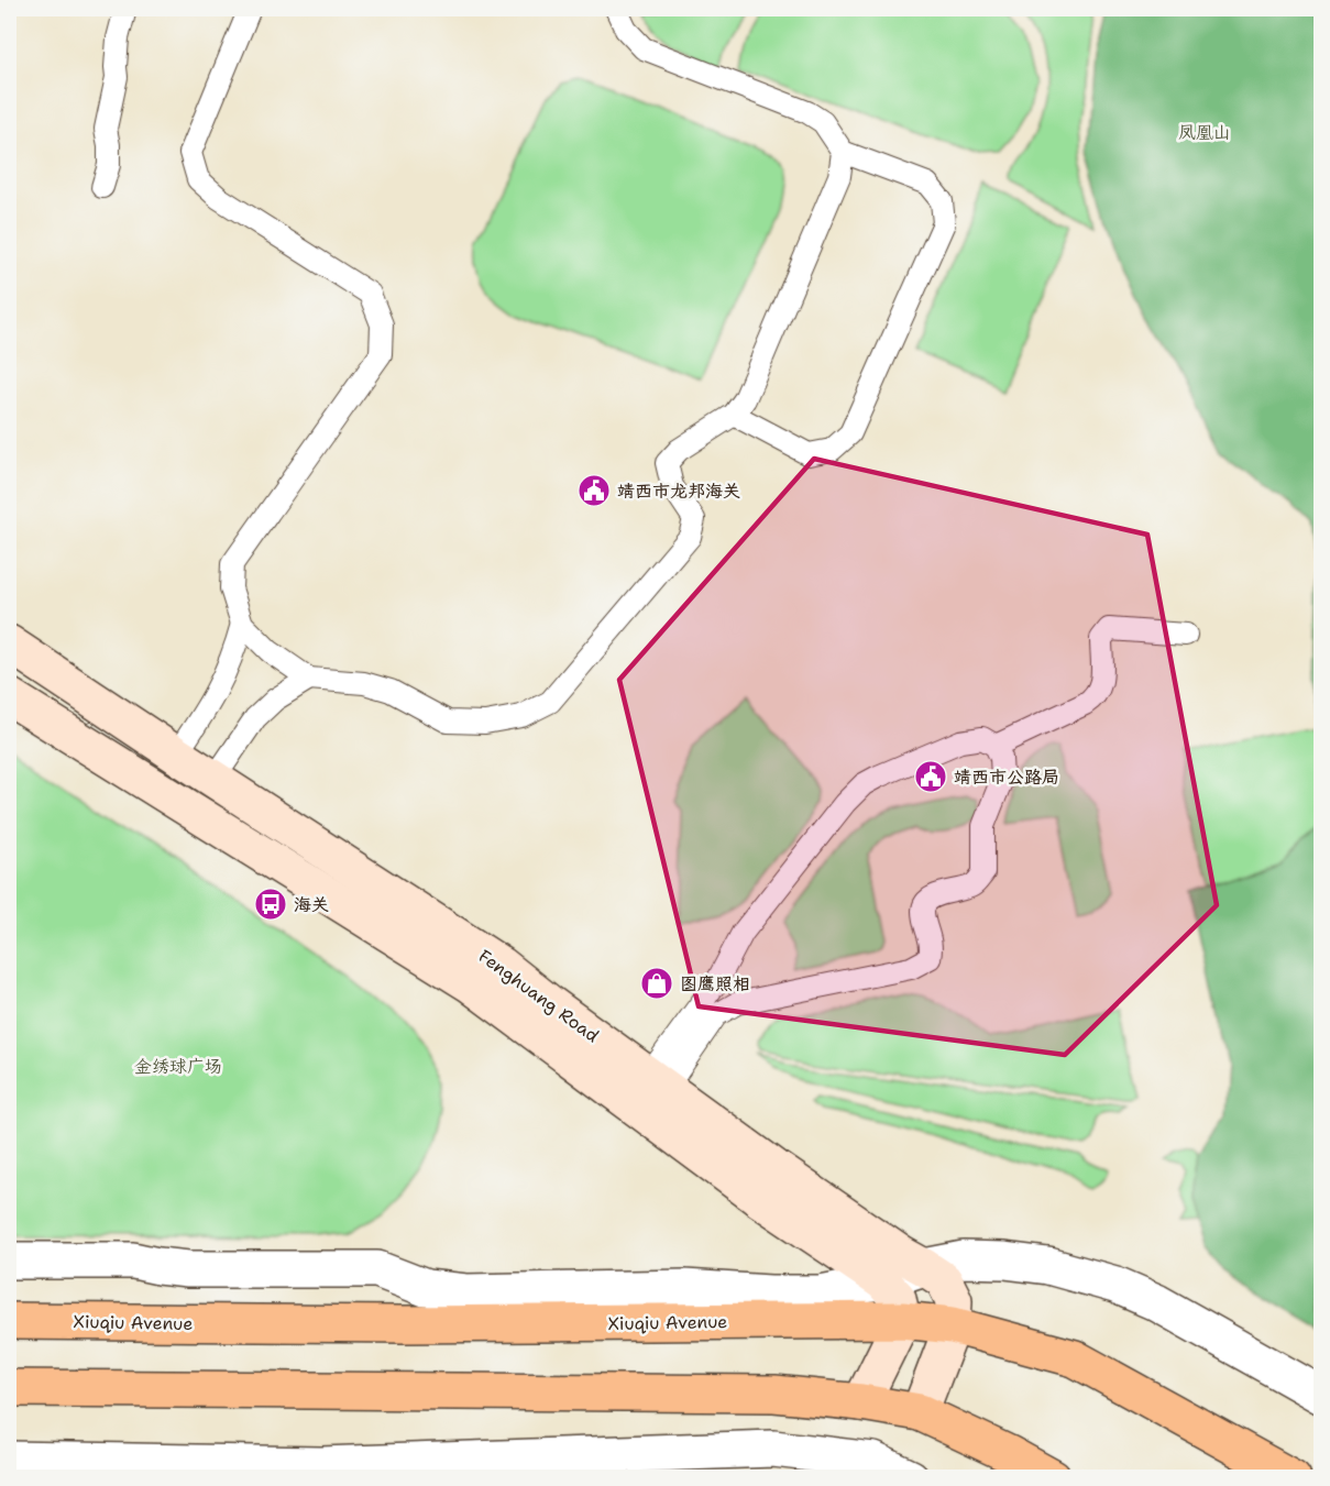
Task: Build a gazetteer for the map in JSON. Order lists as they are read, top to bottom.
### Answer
{
  "streets": {
    "main road": ["Fenghuang Road", "Xiuqiu Avenue"]
  },
  "crossings": [
    ["Fenghuang Road", "Xiuqiu Avenue"]
  ],
  "parks": ["凤凰山", "金绣球广场"],
  "places": {
    "public building": ["靖西市龙邦海关", "靖西市公路局"],
    "bus stop": ["海关"],
    "shop": ["图鹰照相"]
  }
}
